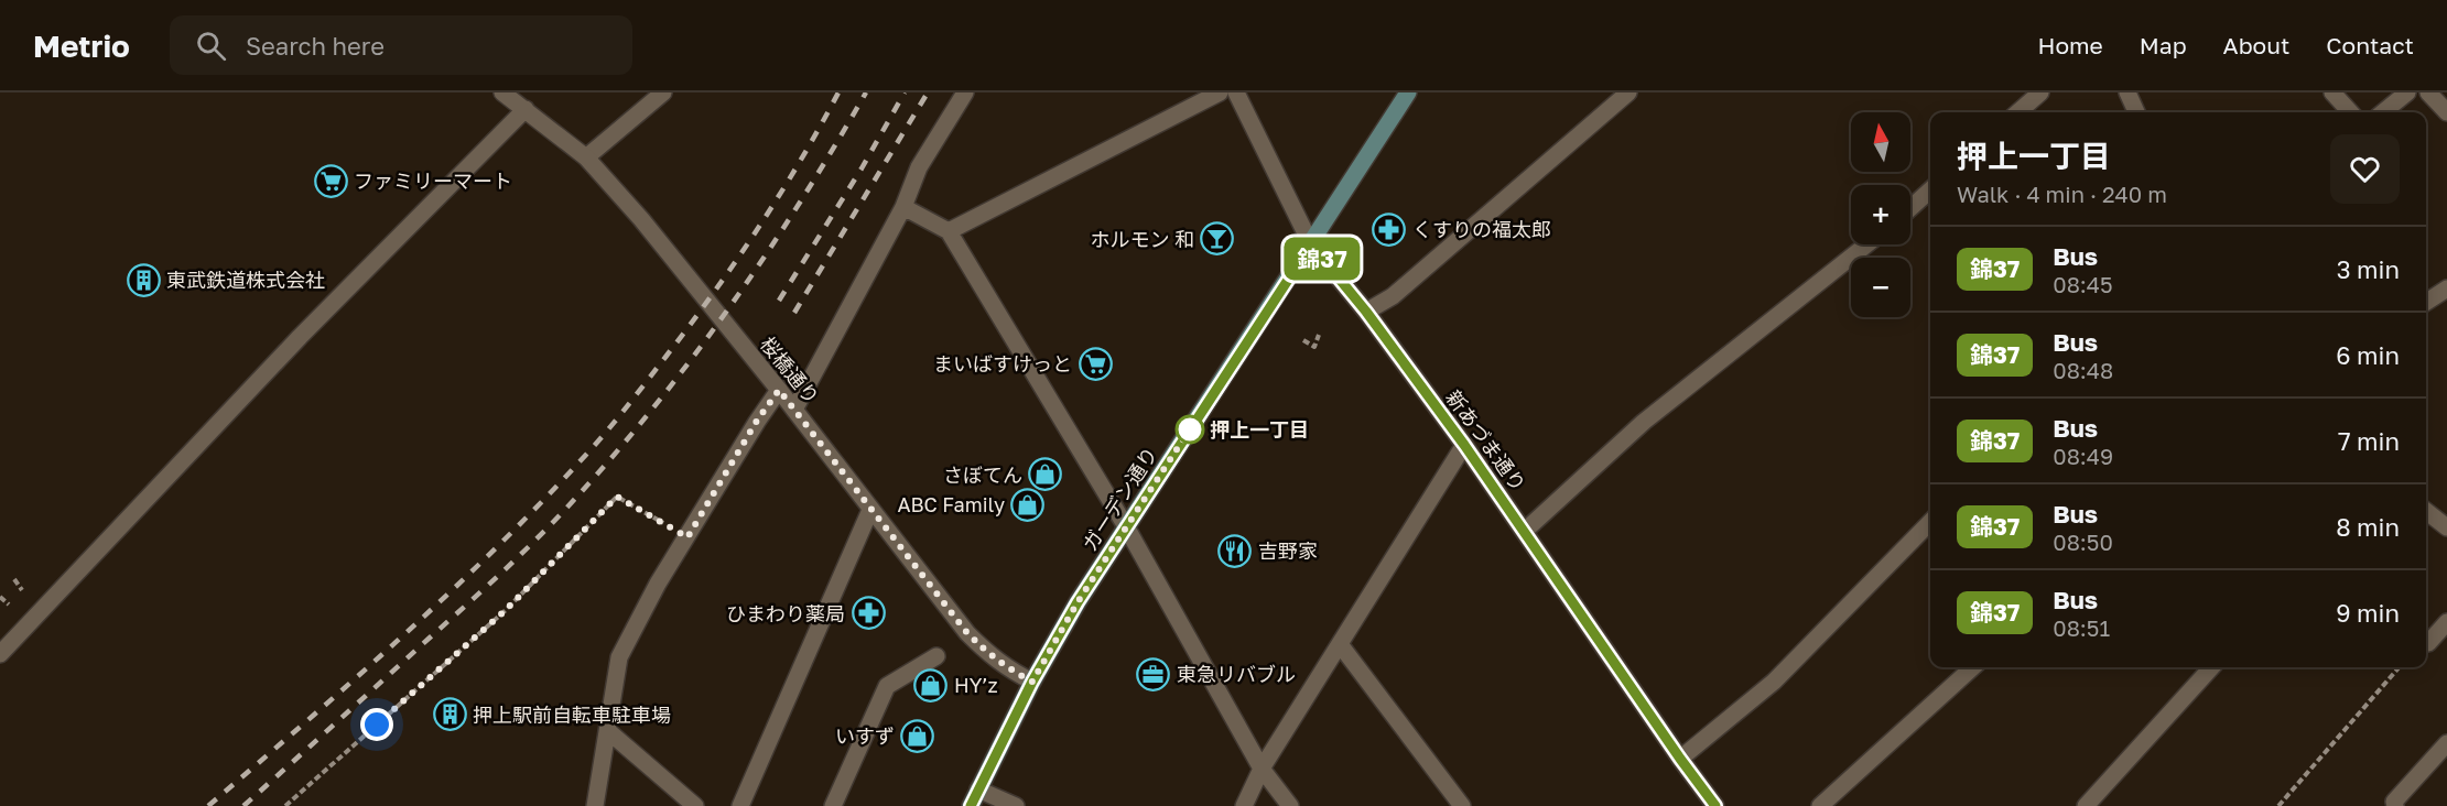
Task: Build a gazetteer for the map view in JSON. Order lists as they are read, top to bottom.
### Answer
{
  "streets": {
    "main road": ["ガーデン通り"],
    "street": ["桜橋通り", "新あづま通り"]
  },
  "crossings": [
    ["桜橋通り", "ガーデン通り"],
    ["新あづま通り", "ガーデン通り"]
  ],
  "places": {
    "supermarket": ["ファミリーマート", "まいばすけっと"],
    "pharmacy": ["くすりの福太郎", "ひまわり薬局"],
    "bar": ["ホルモン 和"],
    "building": ["東武鉄道株式会社", "押上駅前自転車駐車場"],
    "other": ["押上一丁目"],
    "shop": [
      "さぼてん",
      "ABC Family",
      "HY’z",
      "いすず"
    ],
    "restaurant": ["吉野家"],
    "office": ["東急リバブル"]
  },
  "lines": ["bus line 錦37"],
  "north": "top",
  "page": {
    "header": "Metrio",
    "search": "Search here",
    "nav": [
      "Home",
      "Map",
      "About",
      "Contact"
    ],
    "on_map": "錦37",
    "map_buttons": ["+", "−"],
    "heading": ["押上一丁目", "Walk · 4 min · 240 m"],
    "list": [
      {
        "mark": "錦37",
        "name": "Bus",
        "note": "08:45",
        "value": "3 min"
      },
      {
        "mark": "錦37",
        "name": "Bus",
        "note": "08:48",
        "value": "6 min"
      },
      {
        "mark": "錦37",
        "name": "Bus",
        "note": "08:49",
        "value": "7 min"
      },
      {
        "mark": "錦37",
        "name": "Bus",
        "note": "08:50",
        "value": "8 min"
      },
      {
        "mark": "錦37",
        "name": "Bus",
        "note": "08:51",
        "value": "9 min"
      }
    ]
  }
}
